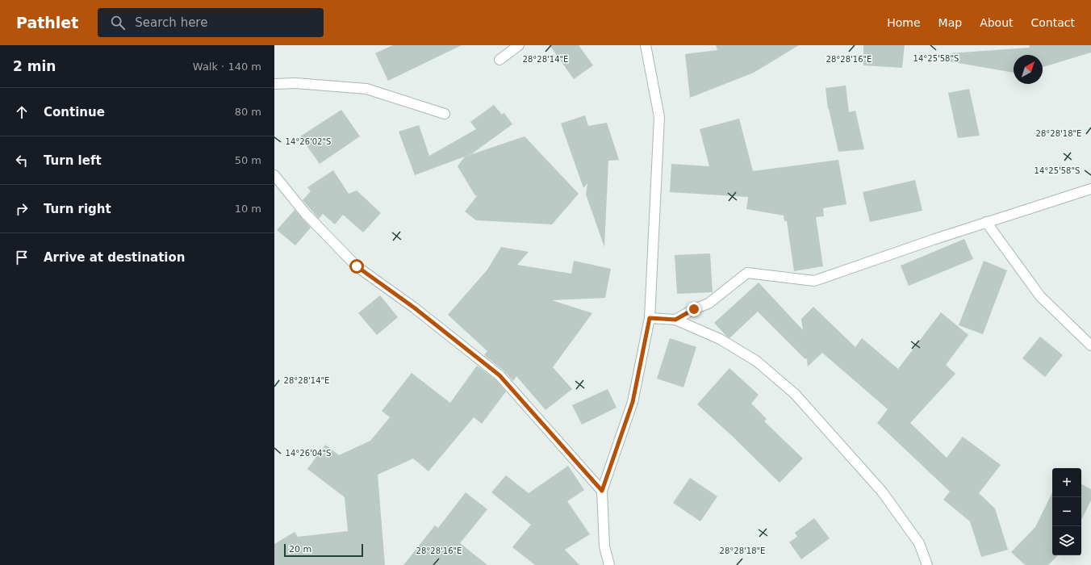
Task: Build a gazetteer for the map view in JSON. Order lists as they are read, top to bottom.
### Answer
{
  "scale_bar": "20 m",
  "north": "top right",
  "page": {
    "header": "Pathlet",
    "search": "Search here",
    "nav": [
      "Home",
      "Map",
      "About",
      "Contact"
    ],
    "heading": ["2 min", "Walk · 140 m"],
    "list": [
      ["Continue", "80 m"],
      ["Turn left", "50 m"],
      ["Turn right", "10 m"],
      "Arrive at destination"
    ],
    "map_buttons": ["+", "−"],
    "scale": "20 m"
  },
  "coordinates": [
    "14°25'58\"S",
    "28°28'14\"E",
    "28°28'16\"E",
    "28°28'18\"E",
    "14°26'02\"S",
    "14°26'04\"S"
  ]
}
